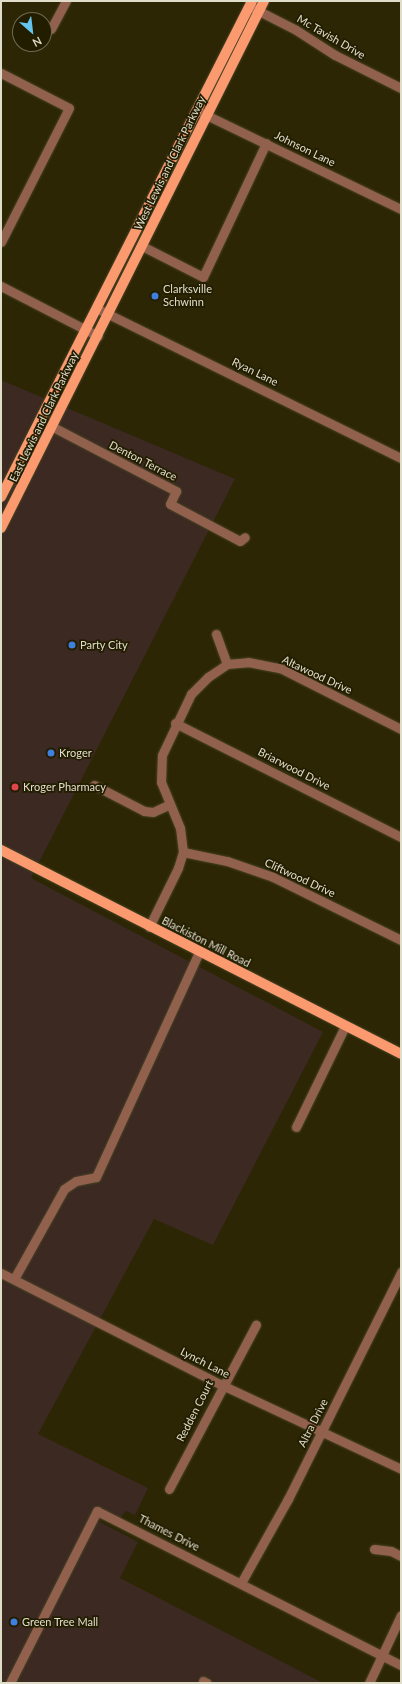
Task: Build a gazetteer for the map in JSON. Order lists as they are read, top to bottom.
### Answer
{
  "streets": {
    "main road": ["West Lewis and Clark Parkway", "East Lewis and Clark Parkway", "Blackiston Mill Road"],
    "street": [
      "Mc Tavish Drive",
      "Johnson Lane",
      "Ryan Lane",
      "Denton Terrace",
      "Altawood Drive",
      "Briarwood Drive",
      "Cliftwood Drive",
      "Lynch Lane",
      "Redden Court",
      "Altra Drive",
      "Thames Drive"
    ]
  },
  "crossings": [
    ["Mc Tavish Drive", "West Lewis and Clark Parkway"],
    ["Johnson Lane", "West Lewis and Clark Parkway"],
    ["West Lewis and Clark Parkway", "Ryan Lane"],
    ["West Lewis and Clark Parkway", "East Lewis and Clark Parkway"],
    ["East Lewis and Clark Parkway", "Denton Terrace"],
    ["Altawood Drive", "Briarwood Drive"],
    ["Altawood Drive", "Cliftwood Drive"],
    ["Altawood Drive", "Blackiston Mill Road"],
    ["Lynch Lane", "Redden Court"],
    ["Lynch Lane", "Altra Drive"],
    ["Altra Drive", "Thames Drive"]
  ],
  "places": [
    "Clarksville Schwinn",
    "Party City",
    "Kroger",
    "Kroger Pharmacy",
    "Green Tree Mall"
  ],
  "north": "bottom right"
}
